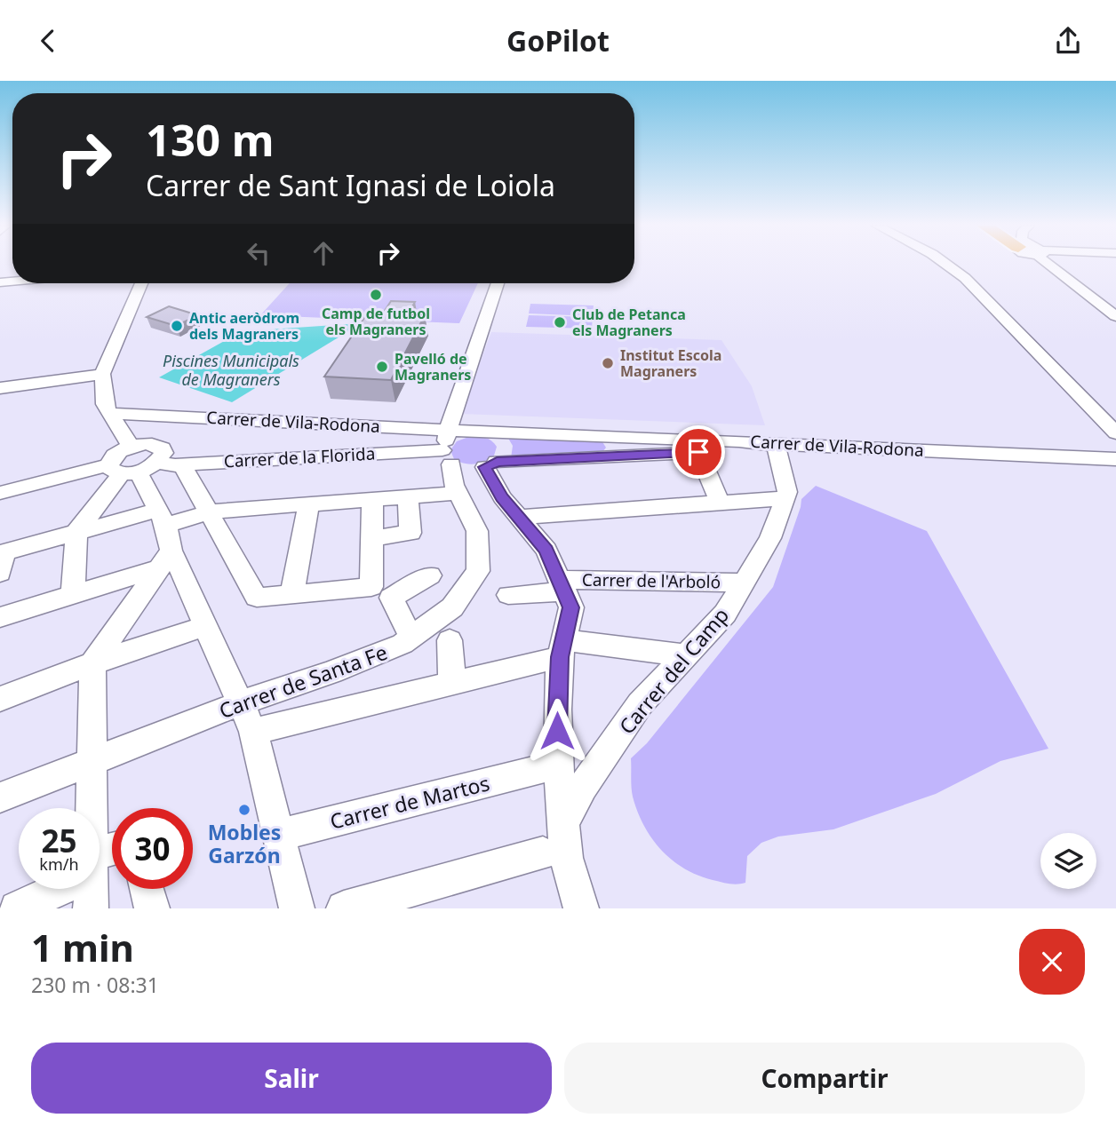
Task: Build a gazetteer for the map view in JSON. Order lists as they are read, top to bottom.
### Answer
{
  "streets": {
    "street": [
      "Carrer de Vila-Rodona",
      "Carrer de la Florida",
      "Carrer de l'Arboló",
      "Carrer del Camp",
      "Carrer de Santa Fe",
      "Carrer de Martos"
    ]
  },
  "crossings": [
    ["Carrer de Vila-Rodona", "Carrer de la Florida"],
    ["Carrer de Vila-Rodona", "Carrer del Camp"],
    ["Carrer de Vila-Rodona", "Carrer de Santa Fe"],
    ["Carrer de la Florida", "Carrer de Santa Fe"],
    ["Carrer de l'Arboló", "Carrer del Camp"]
  ],
  "water": ["Piscines Municipals de Magraners"],
  "places": [
    "Camp de futbol els Magraners",
    "Club de Petanca els Magraners",
    "Antic aeròdrom dels Magraners",
    "Institut Escola Magraners",
    "Pavelló de Magraners",
    "Mobles Garzón"
  ],
  "page": {
    "header": "GoPilot",
    "turn": ["130 m", "Carrer de Sant Ignasi de Loiola"],
    "speed": "25 km/h",
    "limit": "30",
    "heading": ["1 min", "230 m · 08:31"],
    "buttons": ["Salir", "Compartir"]
  }
}
